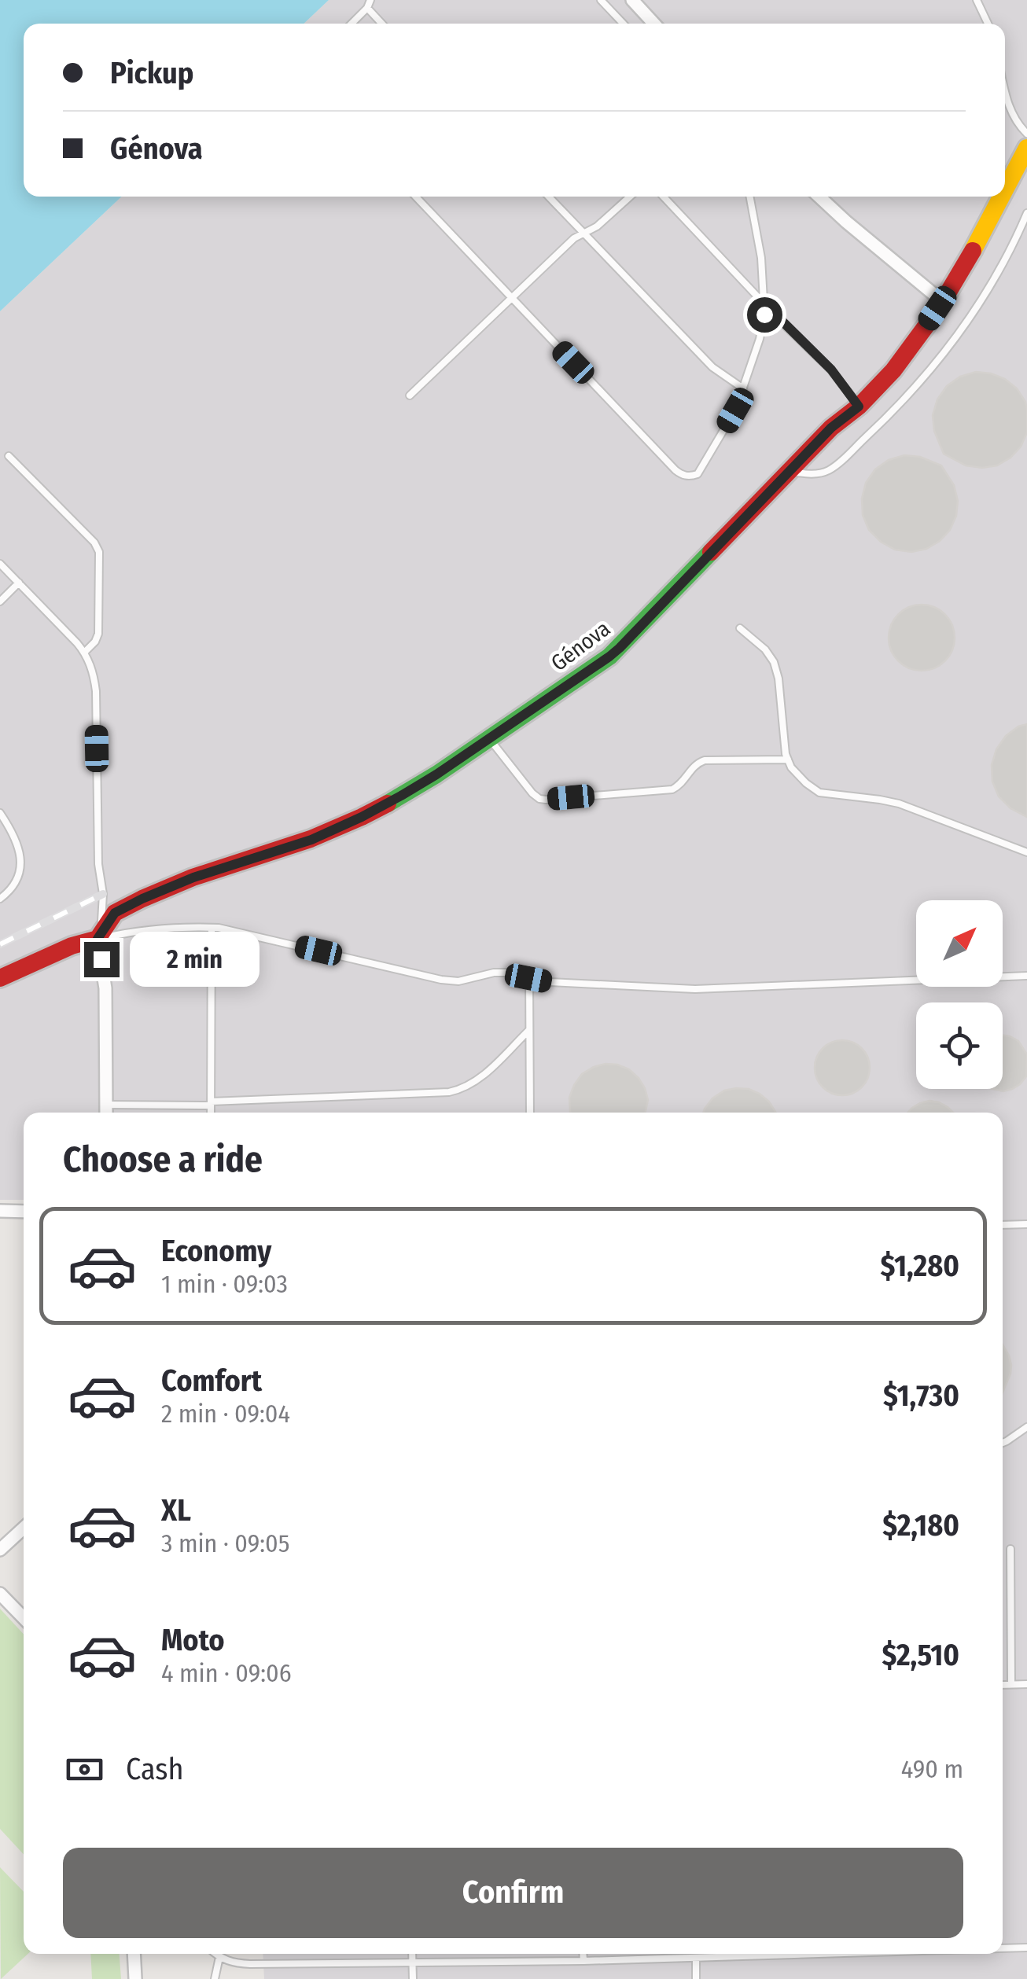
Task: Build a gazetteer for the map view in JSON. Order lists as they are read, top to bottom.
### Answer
{
  "streets": {
    "street": ["Génova"]
  },
  "north": "top right",
  "page": {
    "banner": ["Pickup", "Génova"],
    "bubble": "2 min",
    "heading": "Choose a ride",
    "list": [
      {
        "name": "Economy",
        "note": "1 min · 09:03",
        "value": "$1,280"
      },
      {
        "name": "Comfort",
        "note": "2 min · 09:04",
        "value": "$1,730"
      },
      {
        "name": "XL",
        "note": "3 min · 09:05",
        "value": "$2,180"
      },
      {
        "name": "Moto",
        "note": "4 min · 09:06",
        "value": "$2,510"
      }
    ],
    "pay": ["Cash", "490 m"],
    "buttons": "Confirm"
  }
}
